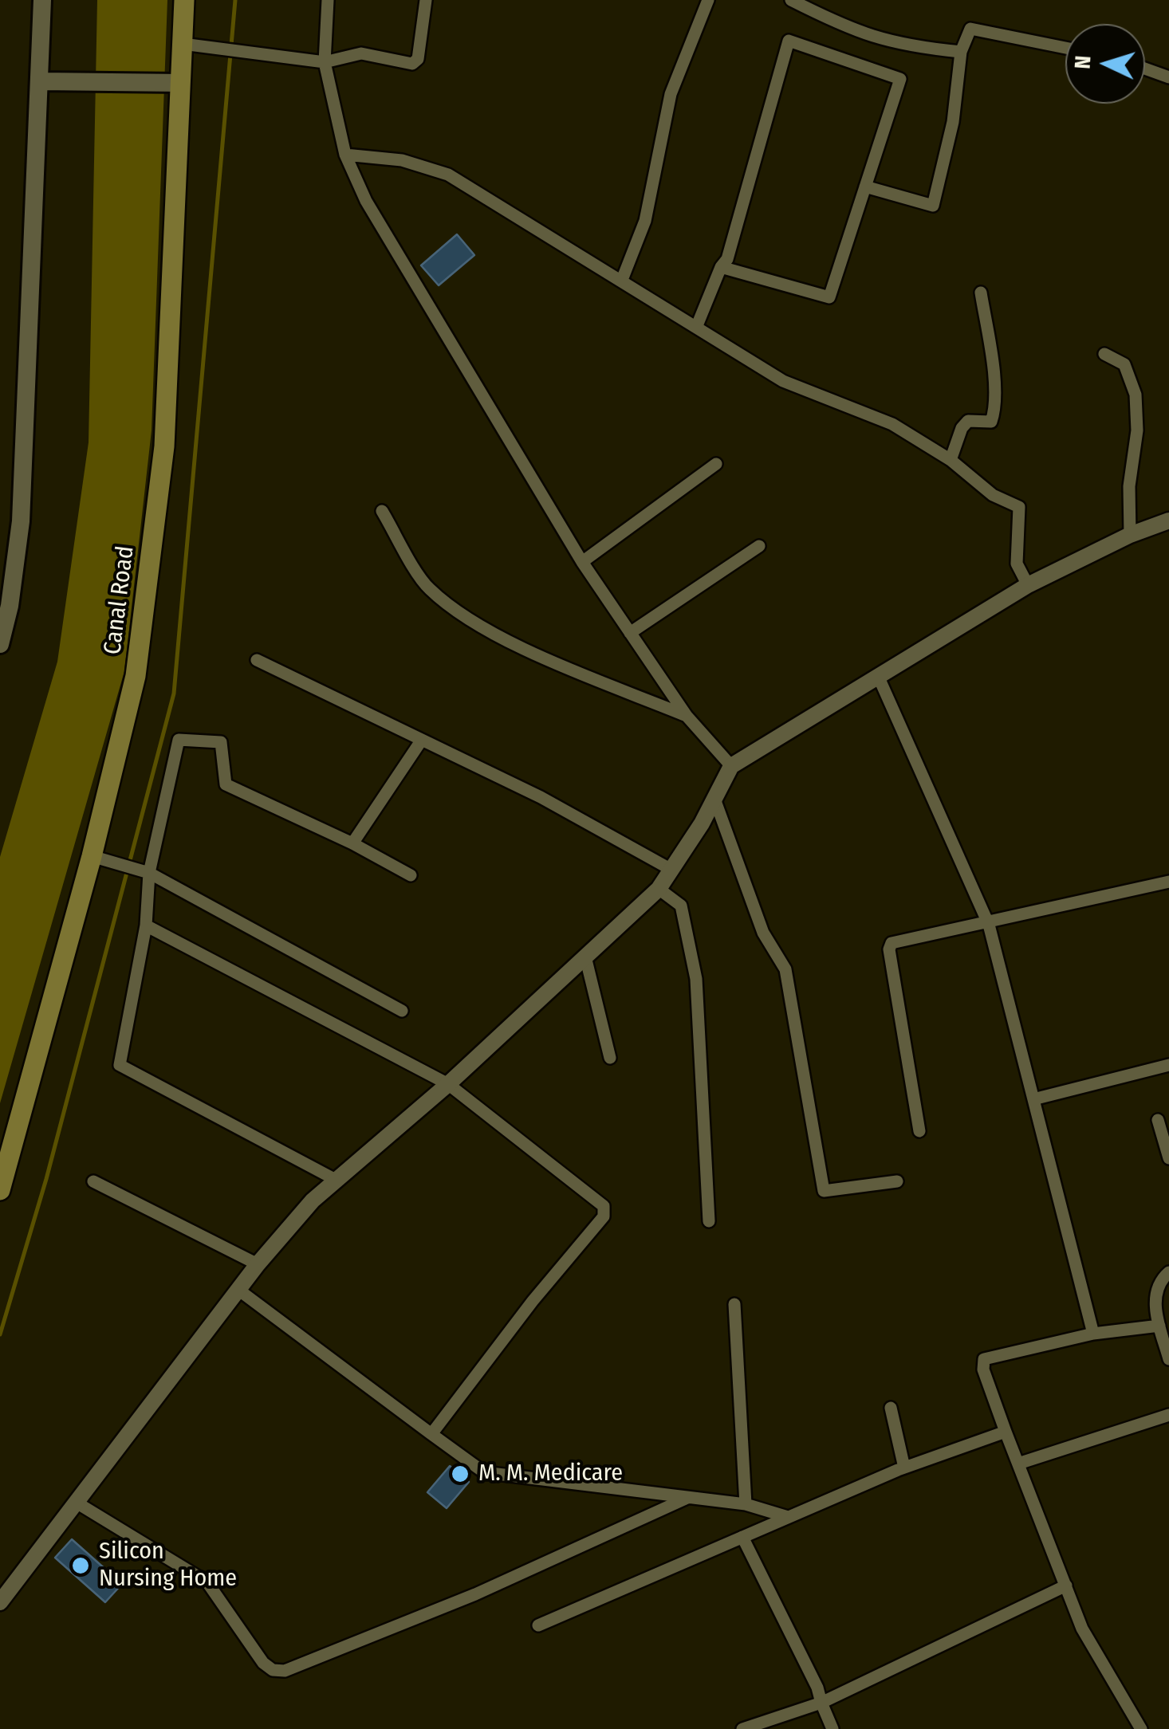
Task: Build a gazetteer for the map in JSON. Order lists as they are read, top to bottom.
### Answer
{
  "streets": {
    "main road": ["Canal Road"]
  },
  "places": ["M. M. Medicare", "Silicon Nursing Home"],
  "north": "left"
}
